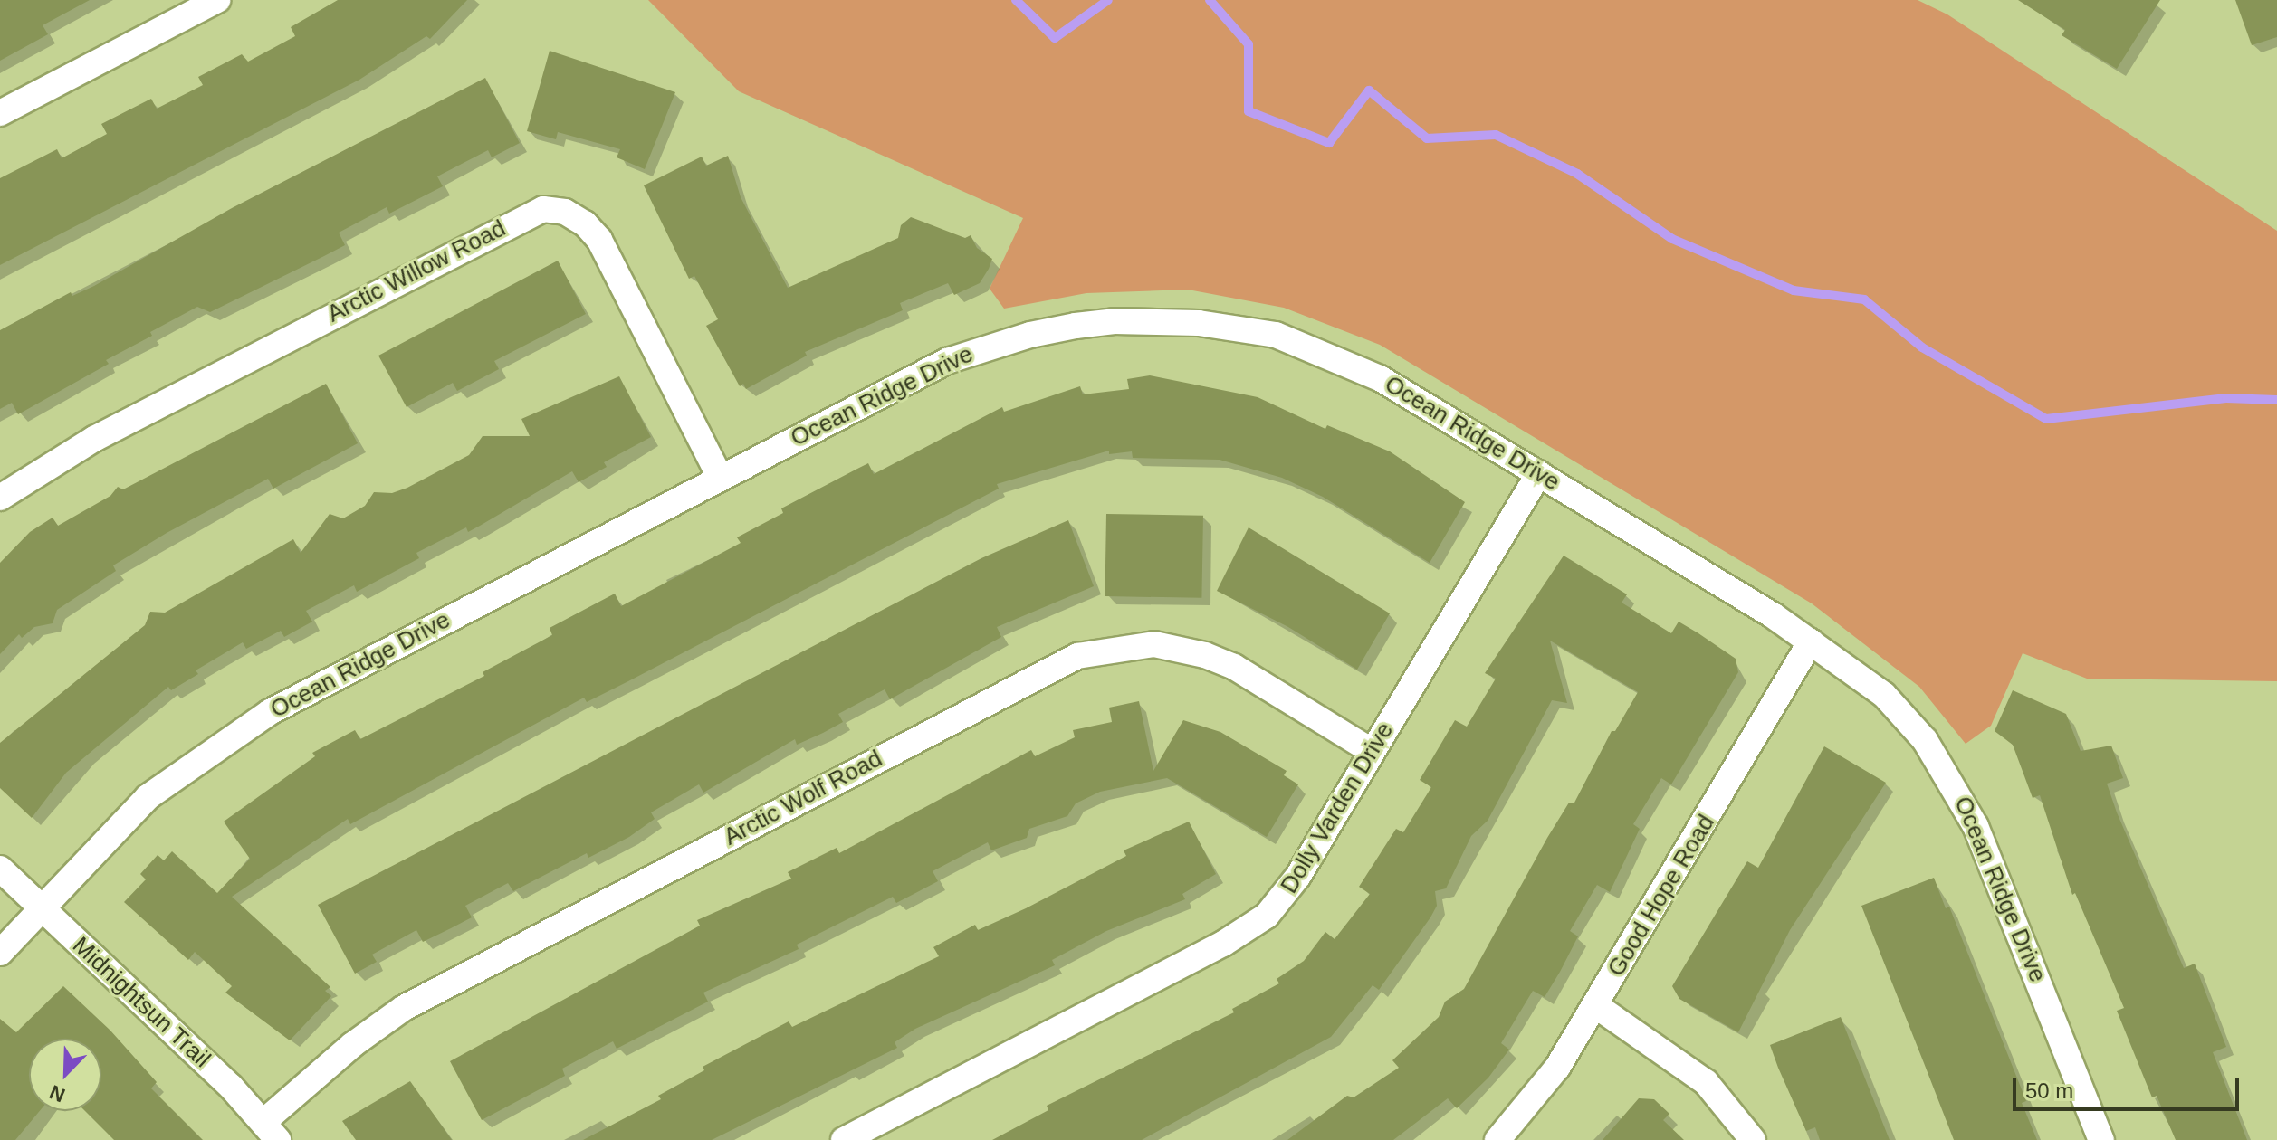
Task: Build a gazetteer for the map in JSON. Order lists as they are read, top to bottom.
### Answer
{
  "streets": {
    "street": [
      "Arctic Willow Road",
      "Ocean Ridge Drive",
      "Arctic Wolf Road",
      "Dolly Varden Drive",
      "Good Hope Road",
      "Midnightsun Trail"
    ]
  },
  "crossings": [
    ["Arctic Willow Road", "Ocean Ridge Drive"],
    ["Ocean Ridge Drive", "Dolly Varden Drive"],
    ["Ocean Ridge Drive", "Good Hope Road"],
    ["Ocean Ridge Drive", "Midnightsun Trail"],
    ["Arctic Wolf Road", "Dolly Varden Drive"],
    ["Arctic Wolf Road", "Midnightsun Trail"]
  ],
  "scale_bar": "50 m",
  "north": "bottom left"
}
